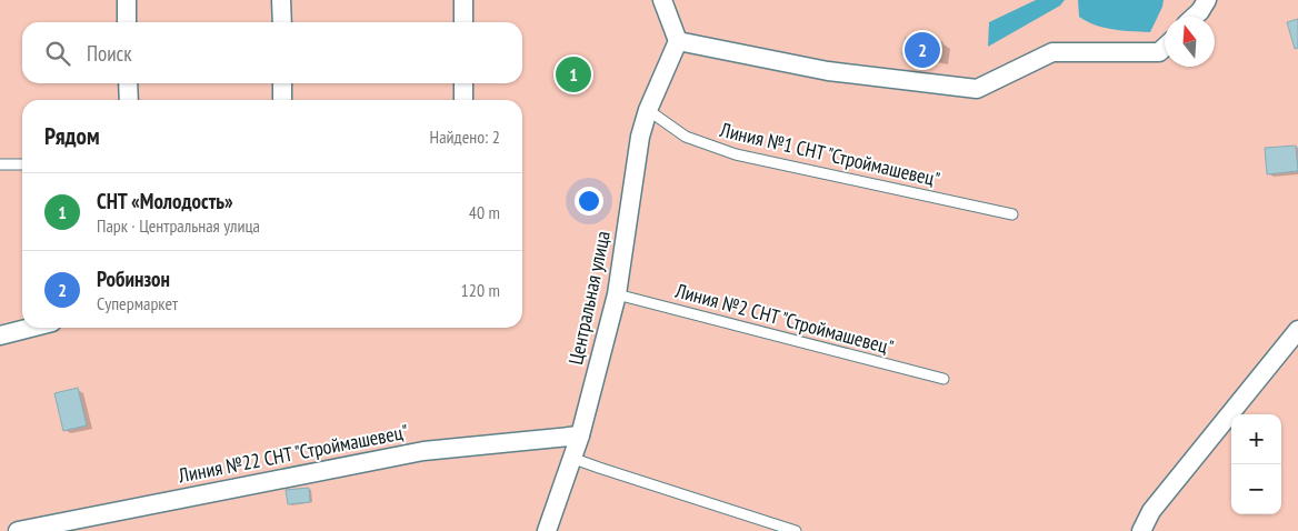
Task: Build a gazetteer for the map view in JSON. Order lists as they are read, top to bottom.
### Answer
{
  "streets": {
    "street": ["Центральная улица", "Линия №22 СНТ \"Строймашевец\""],
    "lane": ["Линия №1 СНТ \"Строймашевец\"", "Линия №2 СНТ \"Строймашевец\""]
  },
  "crossings": [
    ["Линия №1 СНТ \"Строймашевец\"", "Центральная улица"],
    ["Центральная улица", "Линия №2 СНТ \"Строймашевец\""],
    ["Центральная улица", "Линия №22 СНТ \"Строймашевец\""]
  ],
  "north": "top",
  "page": {
    "search": "Поиск",
    "pins": ["2", "1"],
    "heading": ["Рядом", "Найдено: 2"],
    "list": [
      {
        "mark": "1",
        "name": "СНТ «Молодость»",
        "note": "Парк · Центральная улица",
        "value": "40 m"
      },
      {
        "mark": "2",
        "name": "Робинзон",
        "note": "Супермаркет",
        "value": "120 m"
      }
    ],
    "map_buttons": ["+", "−"]
  }
}
